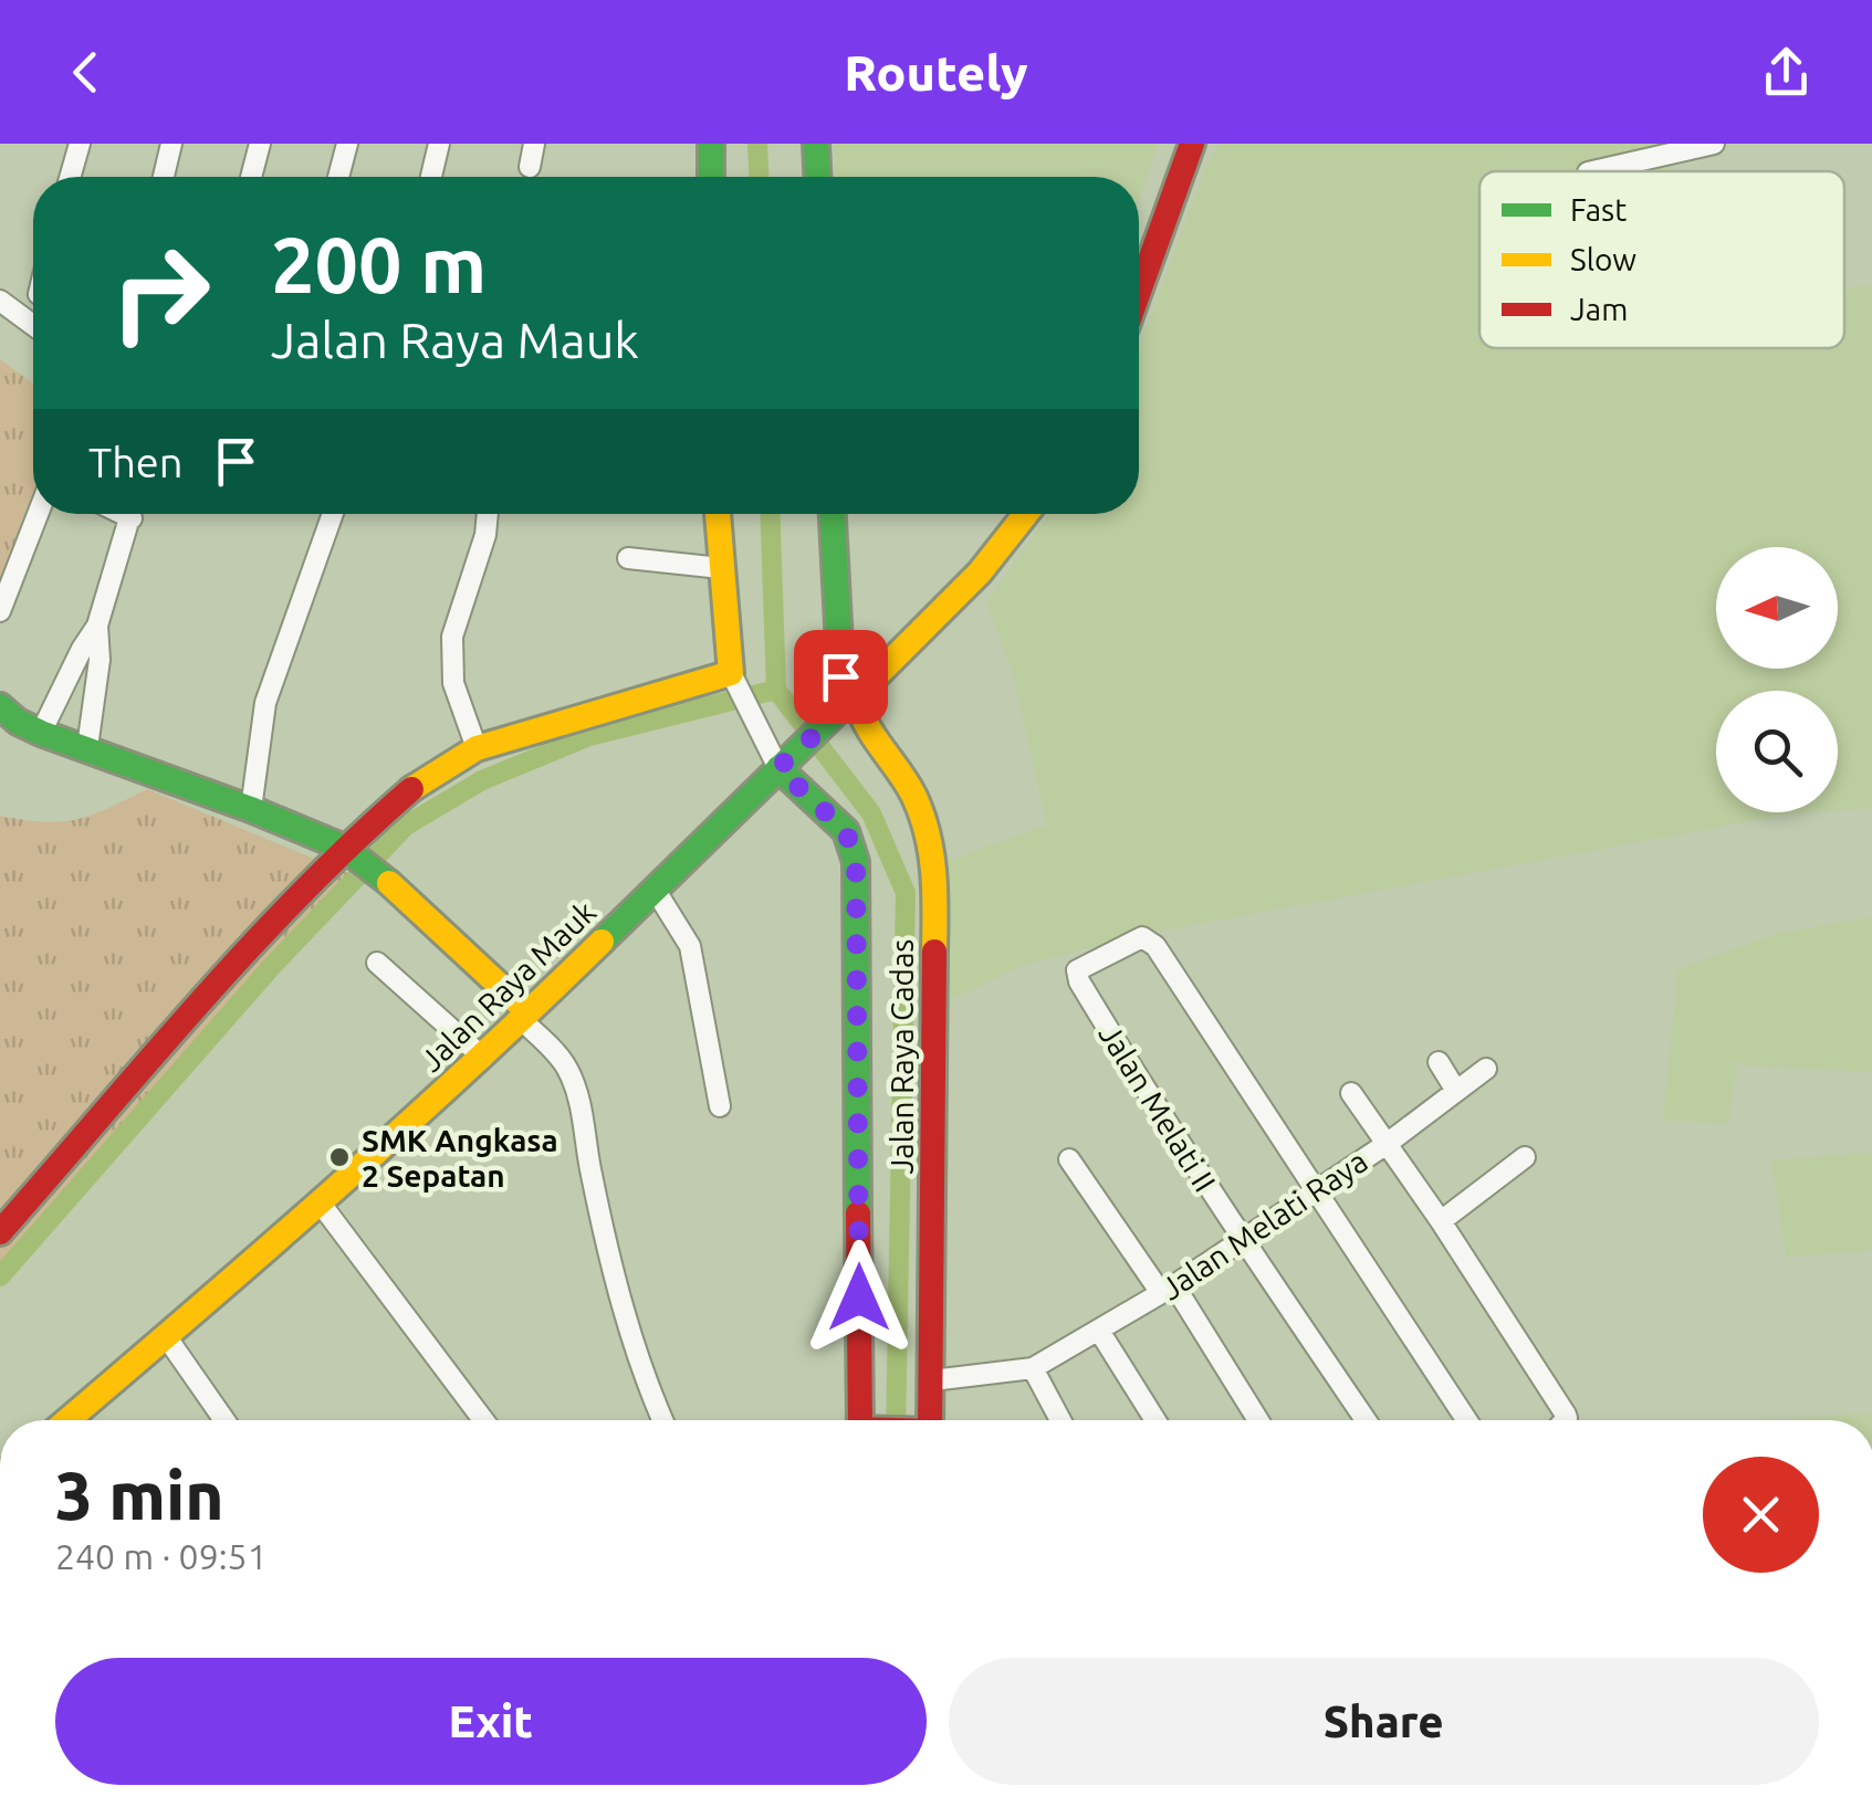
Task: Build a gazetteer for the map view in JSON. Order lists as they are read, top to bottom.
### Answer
{
  "streets": {
    "main road": ["Jalan Raya Mauk", "Jalan Raya Cadas"],
    "street": ["Jalan Melati II", "Jalan Melati Raya"]
  },
  "crossings": [
    ["Jalan Raya Mauk", "Jalan Raya Cadas"],
    ["Jalan Melati II", "Jalan Melati Raya"]
  ],
  "places": ["SMK Angkasa 2 Sepatan"],
  "legend": ["Fast", "Slow", "Jam"],
  "north": "left",
  "page": {
    "header": "Routely",
    "turn": ["200 m", "Jalan Raya Mauk"],
    "then": "Then",
    "heading": ["3 min", "240 m · 09:51"],
    "buttons": ["Exit", "Share"]
  }
}
